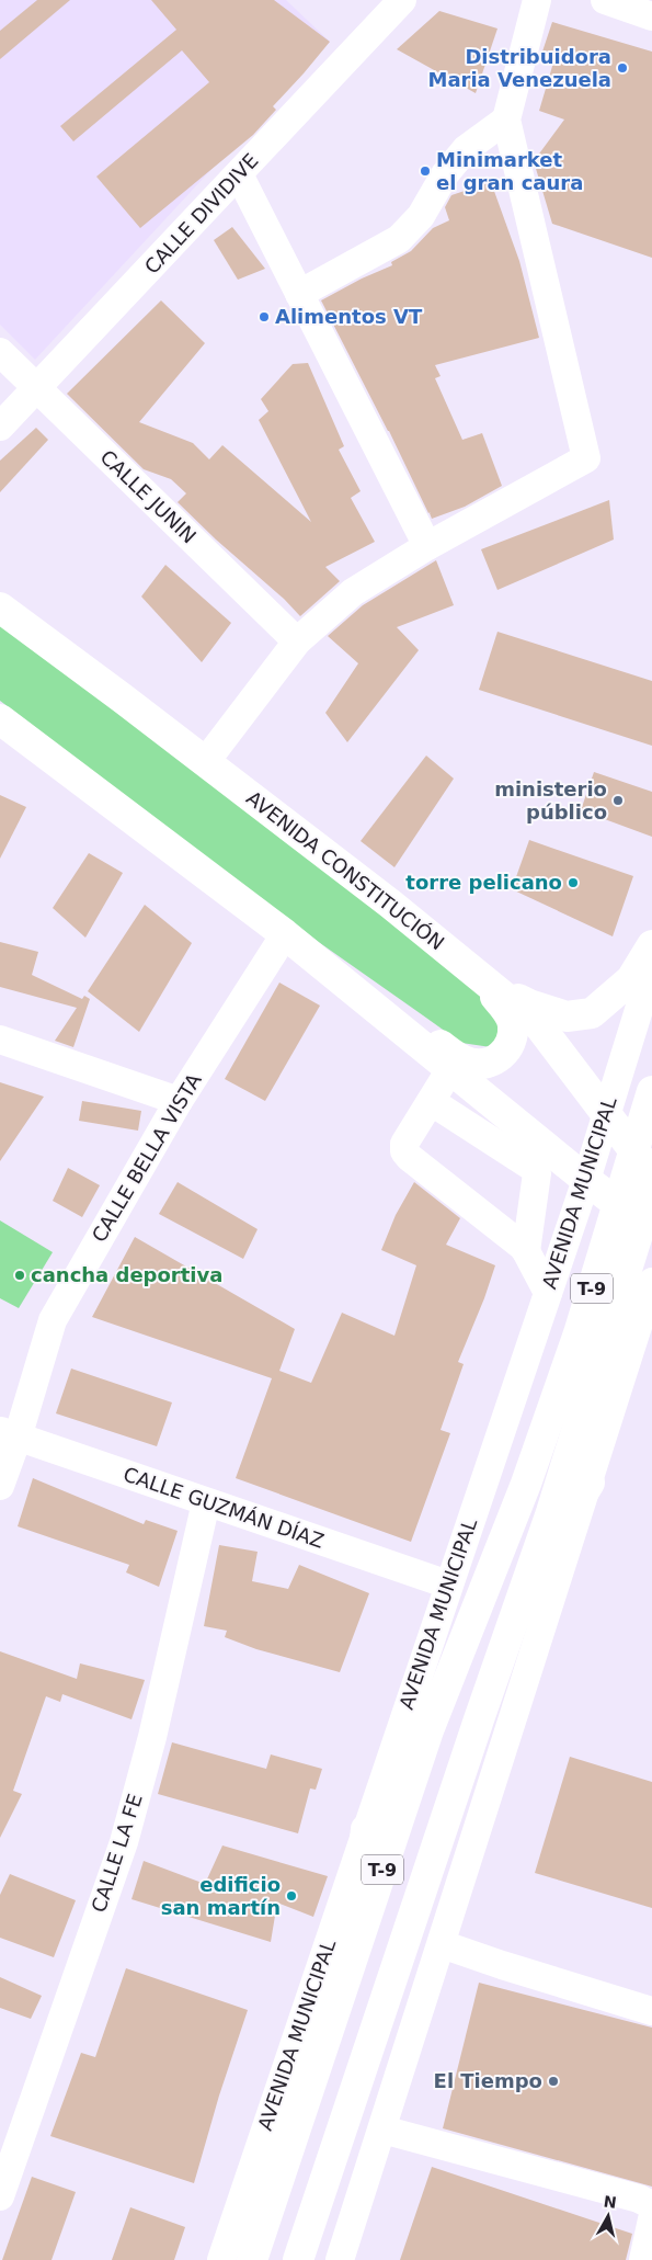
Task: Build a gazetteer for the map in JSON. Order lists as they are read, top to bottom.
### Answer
{
  "streets": {
    "main road": ["AVENIDA CONSTITUCIÓN", "AVENIDA MUNICIPAL", "T-9"],
    "street": [
      "CALLE DIVIDIVE",
      "CALLE JUNIN",
      "CALLE BELLA VISTA",
      "CALLE GUZMÁN DÍAZ",
      "CALLE LA FE"
    ]
  },
  "crossings": [
    ["CALLE DIVIDIVE", "CALLE JUNIN"],
    ["AVENIDA CONSTITUCIÓN", "AVENIDA MUNICIPAL"],
    ["CALLE BELLA VISTA", "CALLE GUZMÁN DÍAZ"],
    ["AVENIDA MUNICIPAL", "CALLE GUZMÁN DÍAZ"],
    ["CALLE GUZMÁN DÍAZ", "CALLE LA FE"]
  ],
  "places": [
    "Distribuidora Maria Venezuela",
    "Minimarket el gran caura",
    "Alimentos VT",
    "ministerio público",
    "torre pelicano",
    "cancha deportiva",
    "edificio san martín",
    "El Tiempo"
  ],
  "north": "top"
}
